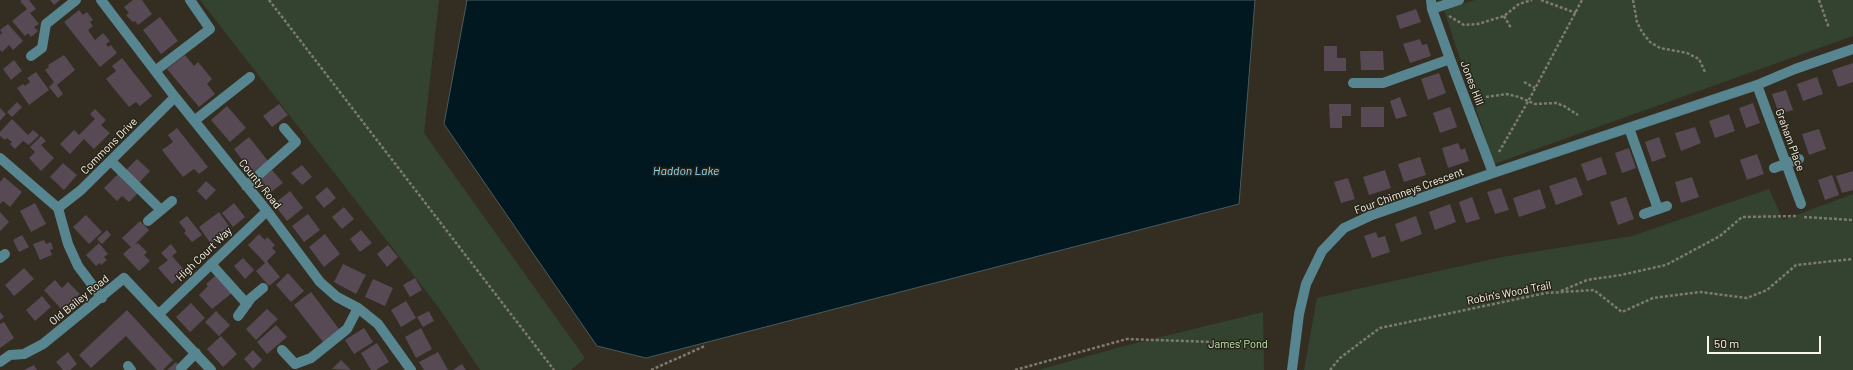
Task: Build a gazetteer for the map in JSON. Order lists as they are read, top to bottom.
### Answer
{
  "streets": {
    "street": [
      "Jones Hill",
      "Graham Place",
      "Commons Drive",
      "County Road",
      "Four Chimneys Crescent",
      "High Court Way",
      "Old Bailey Road"
    ],
    "path": ["Robin's Wood Trail"]
  },
  "crossings": [
    ["Jones Hill", "Four Chimneys Crescent"],
    ["Graham Place", "Four Chimneys Crescent"],
    ["Commons Drive", "County Road"],
    ["County Road", "High Court Way"],
    ["High Court Way", "Old Bailey Road"]
  ],
  "water": ["Haddon Lake"],
  "parks": ["James' Pond"],
  "scale_bar": "50 m"
}
